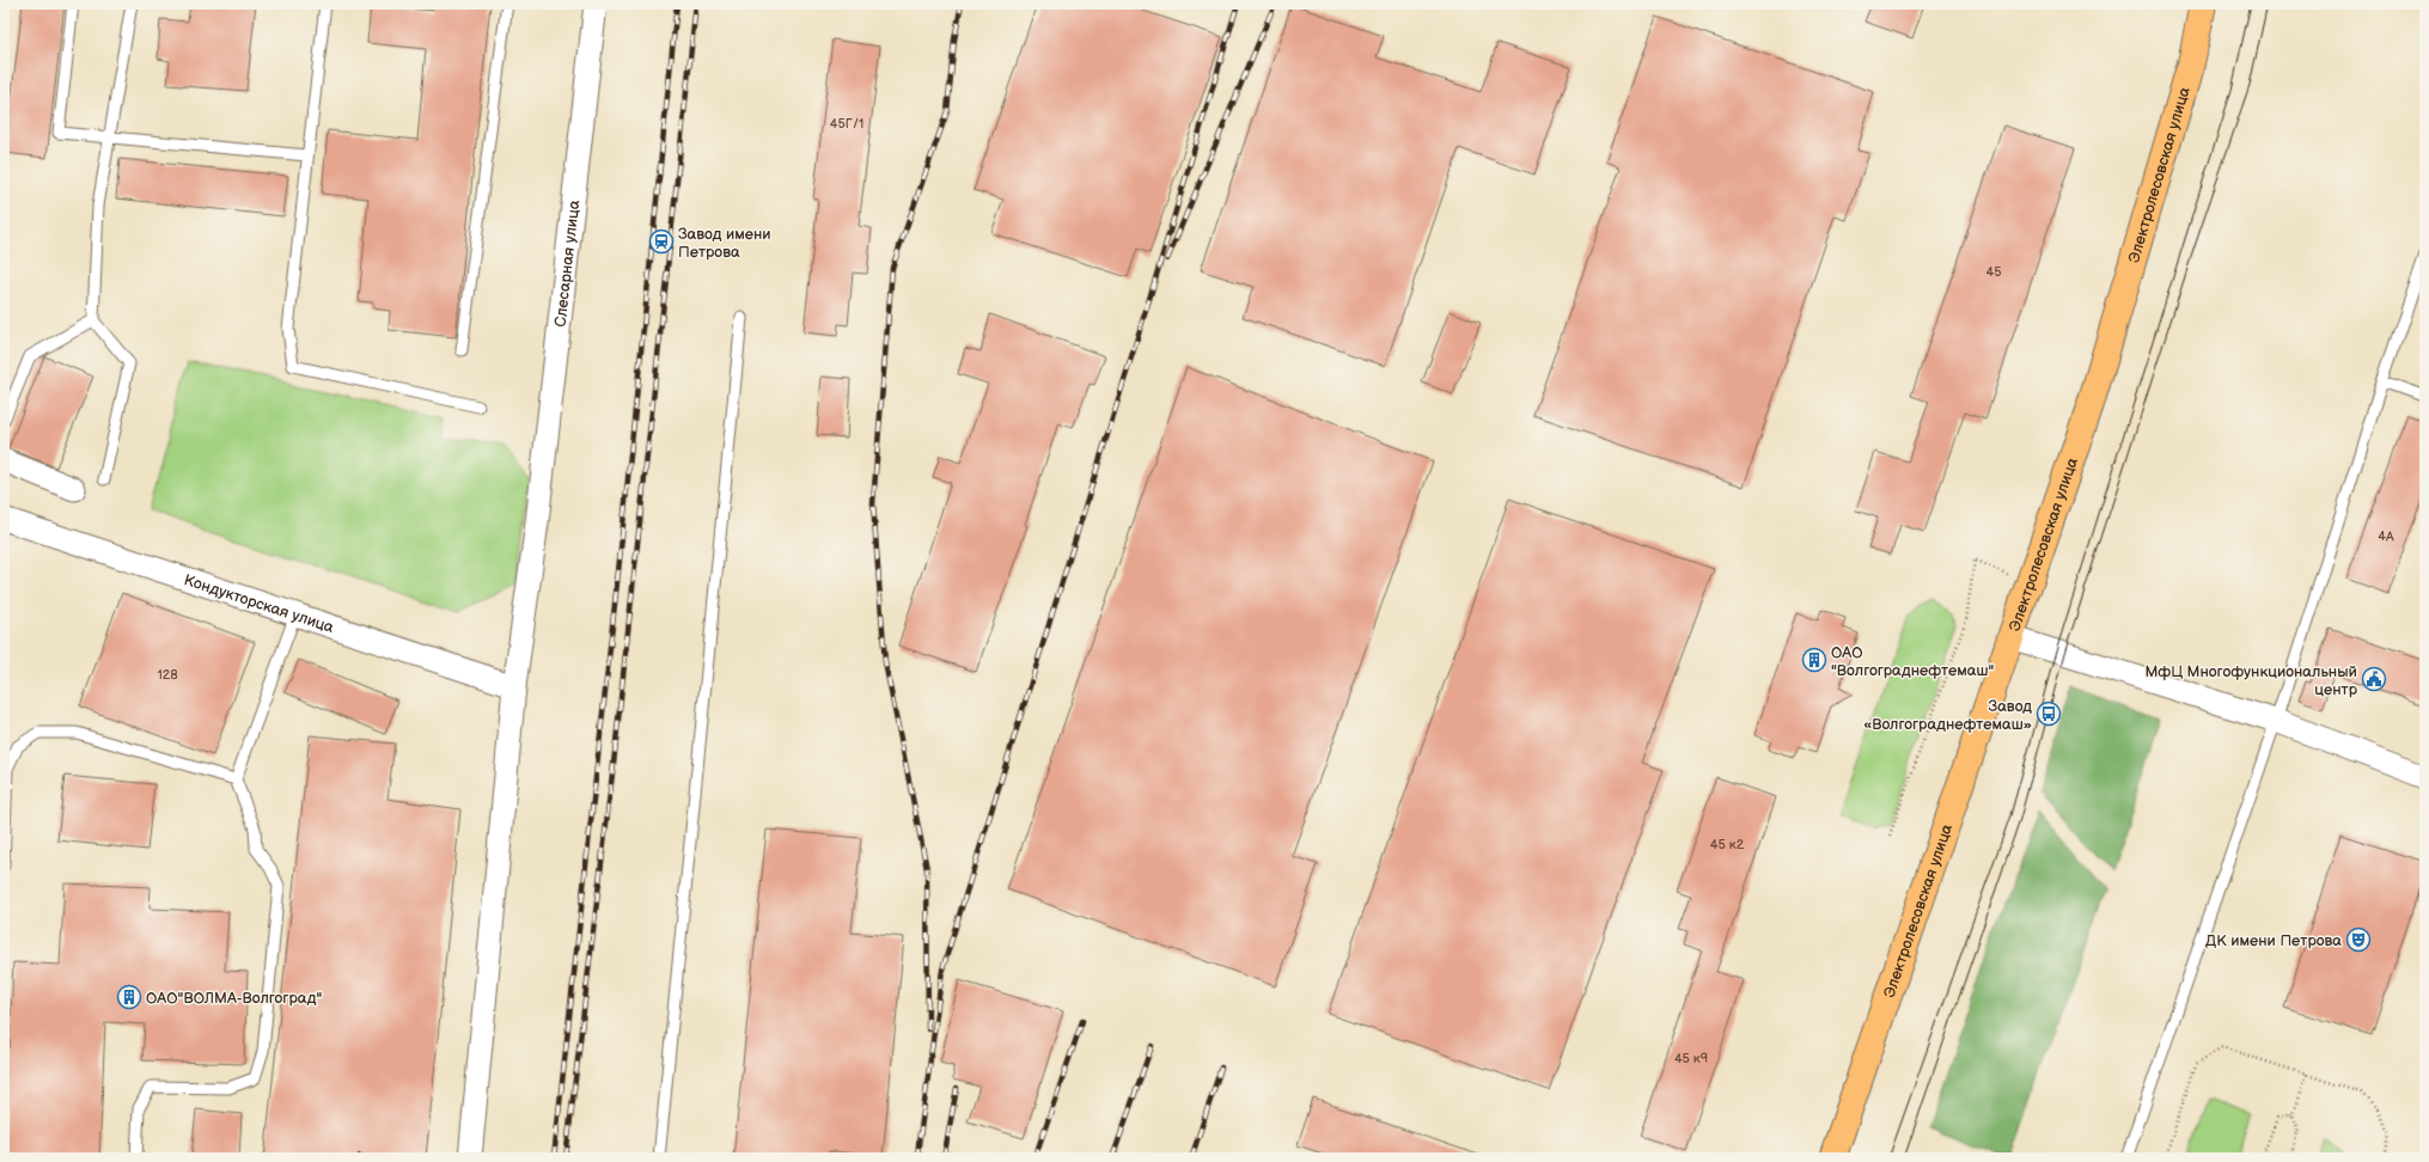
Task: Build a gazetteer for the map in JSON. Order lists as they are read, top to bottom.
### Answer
{
  "streets": {
    "main road": ["Электролесовская улица"],
    "street": ["Слесарная улица", "Кондукторская улица"]
  },
  "crossings": [
    ["Слесарная улица", "Кондукторская улица"]
  ],
  "places": {
    "station": ["Завод имени Петрова"],
    "building": ["ОАО \"Волгограднефтемаш\"", "ОАО\"ВОЛМА-Волгоград\""],
    "public building": ["МфЦ Многофункциональный центр"],
    "bus stop": ["Завод «Волгограднефтемаш»"],
    "theatre": ["ДК имени Петрова"]
  },
  "house_numbers": [
    "45Г/1",
    "45",
    "4А",
    "128",
    "45 к2",
    "45 к9"
  ]
}
